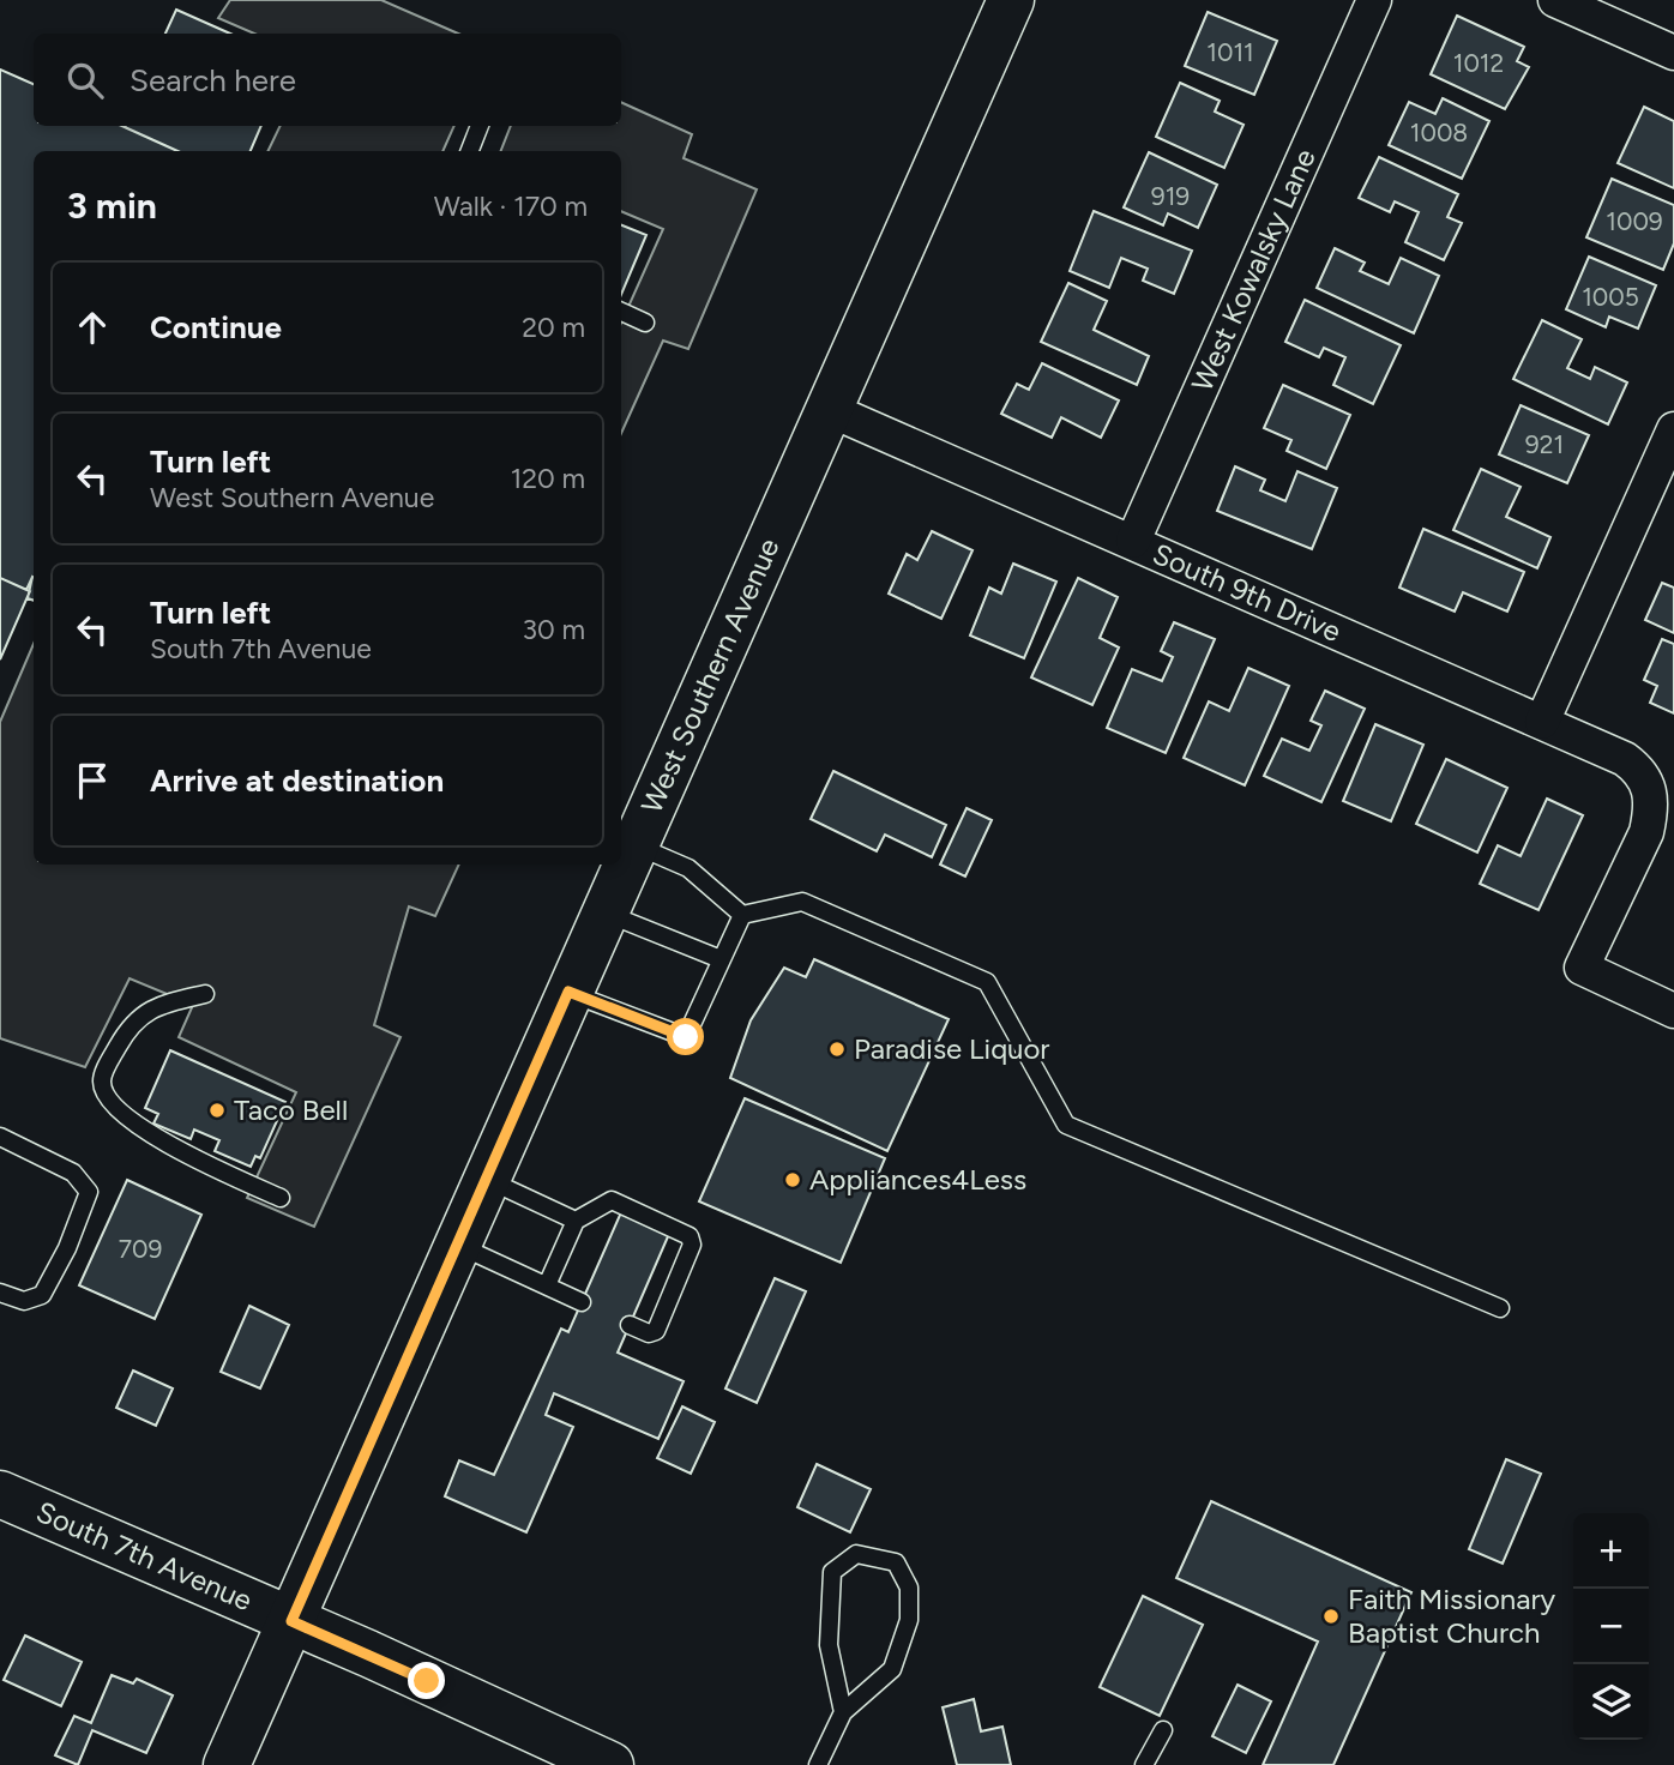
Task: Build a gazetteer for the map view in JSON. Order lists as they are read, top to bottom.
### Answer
{
  "streets": {
    "main road": ["West Southern Avenue", "South 7th Avenue"],
    "street": ["West Kowalsky Lane", "South 9th Drive"]
  },
  "crossings": [
    ["West Kowalsky Lane", "South 9th Drive"],
    ["South 9th Drive", "West Southern Avenue"],
    ["West Southern Avenue", "South 7th Avenue"]
  ],
  "places": [
    "Paradise Liquor",
    "Taco Bell",
    "Appliances4Less",
    "Faith Missionary Baptist Church"
  ],
  "house_numbers": [
    "1011",
    "1012",
    "1008",
    "919",
    "1009",
    "1005",
    "921",
    "709"
  ],
  "page": {
    "search": "Search here",
    "heading": ["3 min", "Walk · 170 m"],
    "list": [
      ["Continue", "20 m"],
      ["Turn left", "West Southern Avenue", "120 m"],
      ["Turn left", "South 7th Avenue", "30 m"],
      "Arrive at destination"
    ],
    "map_buttons": ["+", "−"]
  }
}
